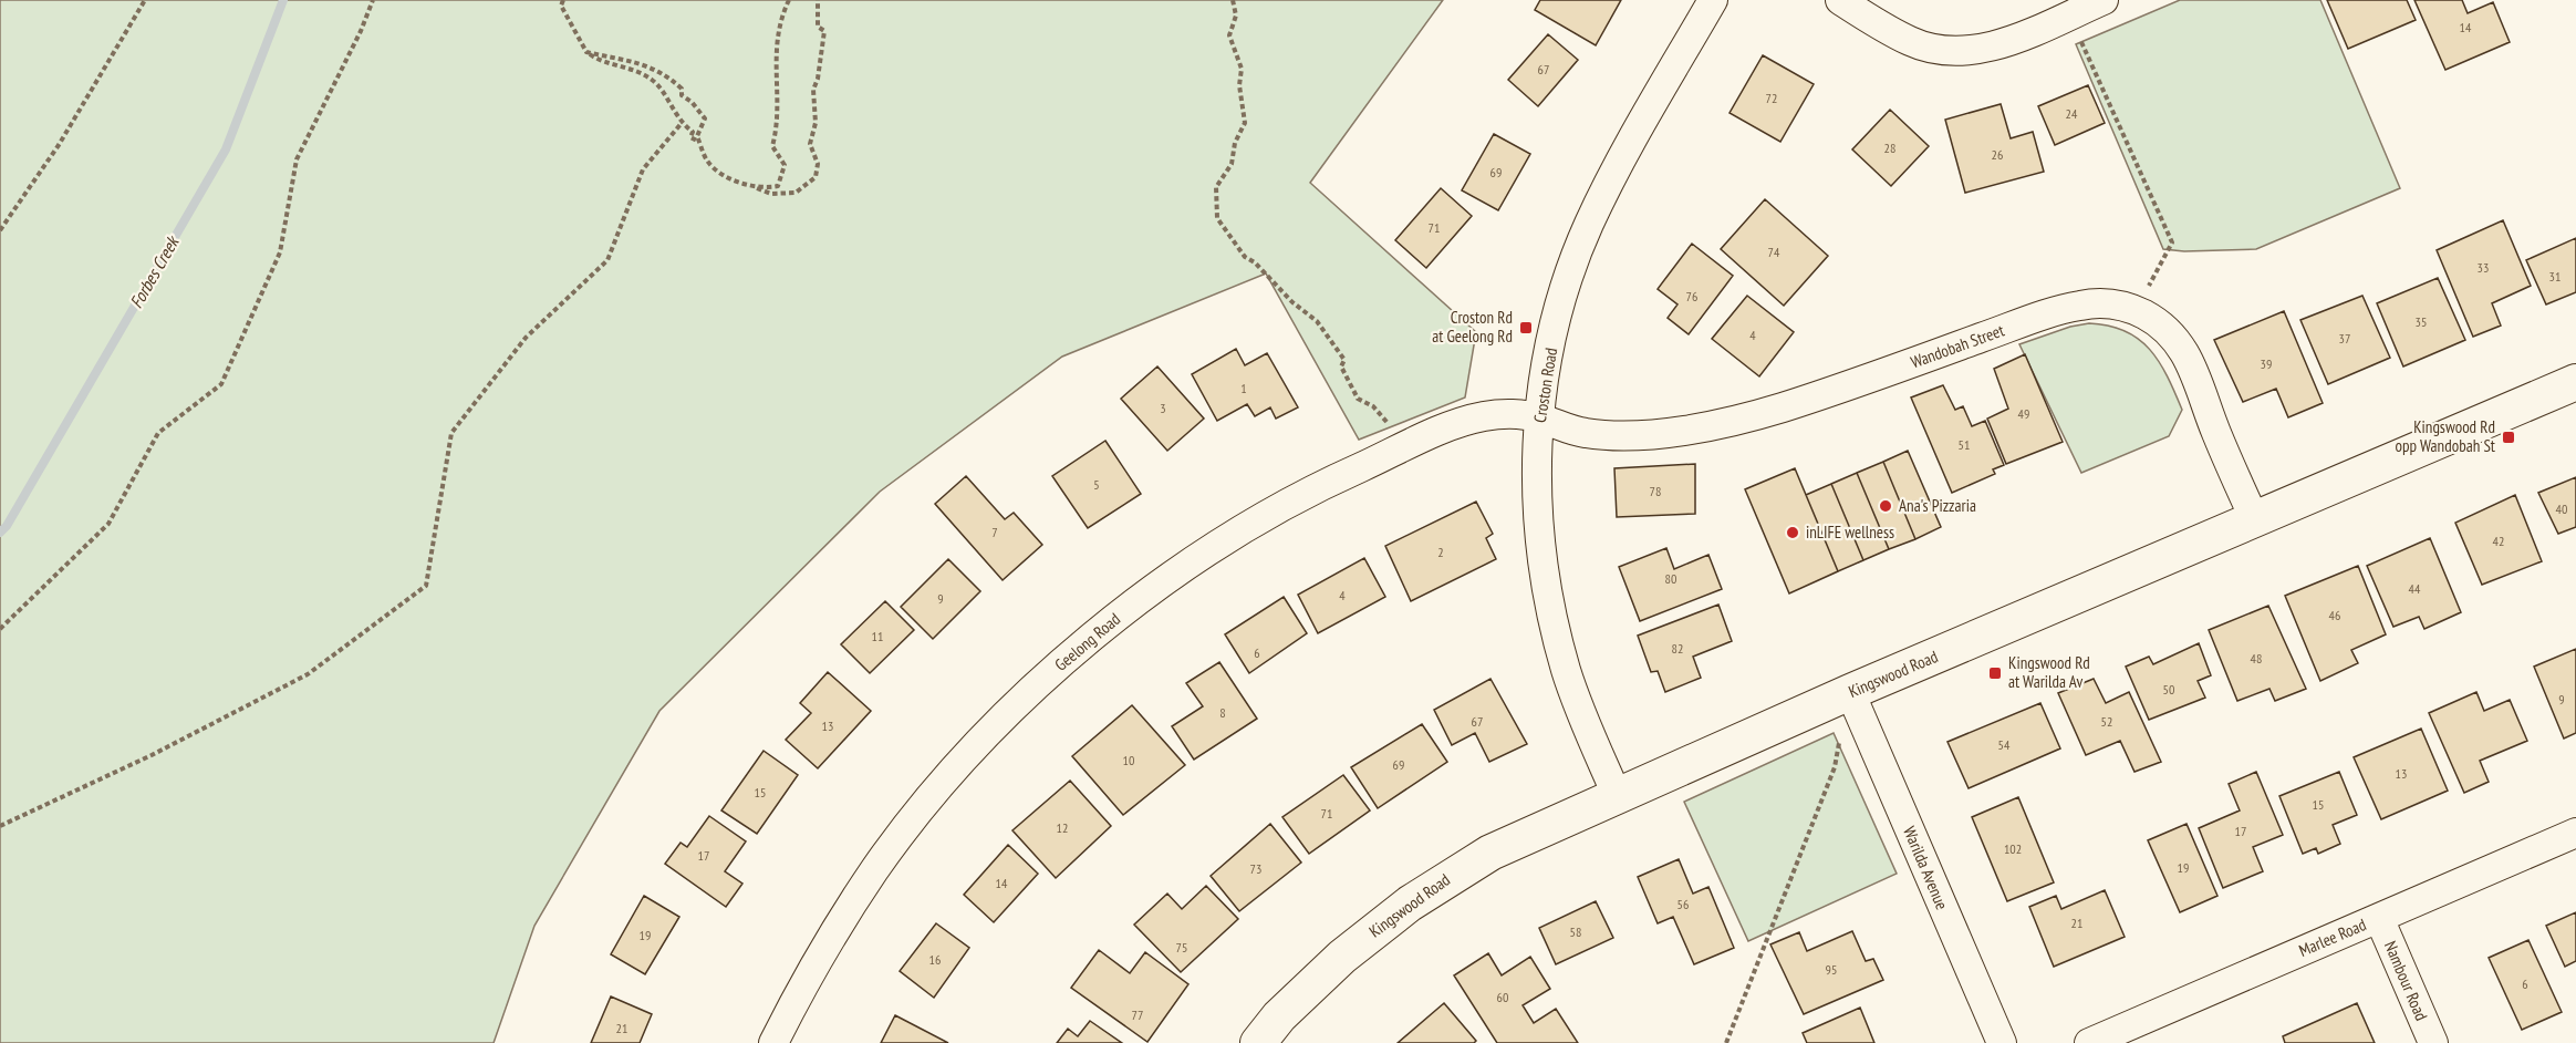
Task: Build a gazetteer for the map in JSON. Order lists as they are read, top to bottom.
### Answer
{
  "streets": {
    "street": [
      "Wandobah Street",
      "Croston Road",
      "Geelong Road",
      "Kingswood Road",
      "Warilda Avenue",
      "Marlee Road",
      "Nambour Road"
    ]
  },
  "crossings": [
    ["Wandobah Street", "Croston Road"],
    ["Wandobah Street", "Geelong Road"],
    ["Wandobah Street", "Kingswood Road"],
    ["Croston Road", "Geelong Road"],
    ["Croston Road", "Kingswood Road"],
    ["Kingswood Road", "Warilda Avenue"],
    ["Marlee Road", "Nambour Road"]
  ],
  "water": ["Forbes Creek"],
  "places": {
    "transit": ["Croston Rd at Geelong Rd", "Kingswood Rd opp Wandobah St", "Kingswood Rd at Warilda Av"],
    "other": ["Ana's Pizzaria", "inLIFE wellness"]
  },
  "house_numbers": [
    "14",
    "67",
    "72",
    "24",
    "28",
    "26",
    "69",
    "71",
    "74",
    "33",
    "31",
    "76",
    "35",
    "4",
    "37",
    "39",
    "1",
    "3",
    "49",
    "51",
    "5",
    "78",
    "40",
    "7",
    "42",
    "2",
    "80",
    "44",
    "4",
    "9",
    "46",
    "11",
    "82",
    "6",
    "48",
    "50",
    "9",
    "8",
    "67",
    "52",
    "13",
    "54",
    "10",
    "69",
    "13",
    "15",
    "15",
    "71",
    "12",
    "17",
    "102",
    "17",
    "19",
    "73",
    "14",
    "56",
    "21",
    "58",
    "19",
    "75",
    "16",
    "95",
    "6",
    "60",
    "77",
    "21"
  ]
}
